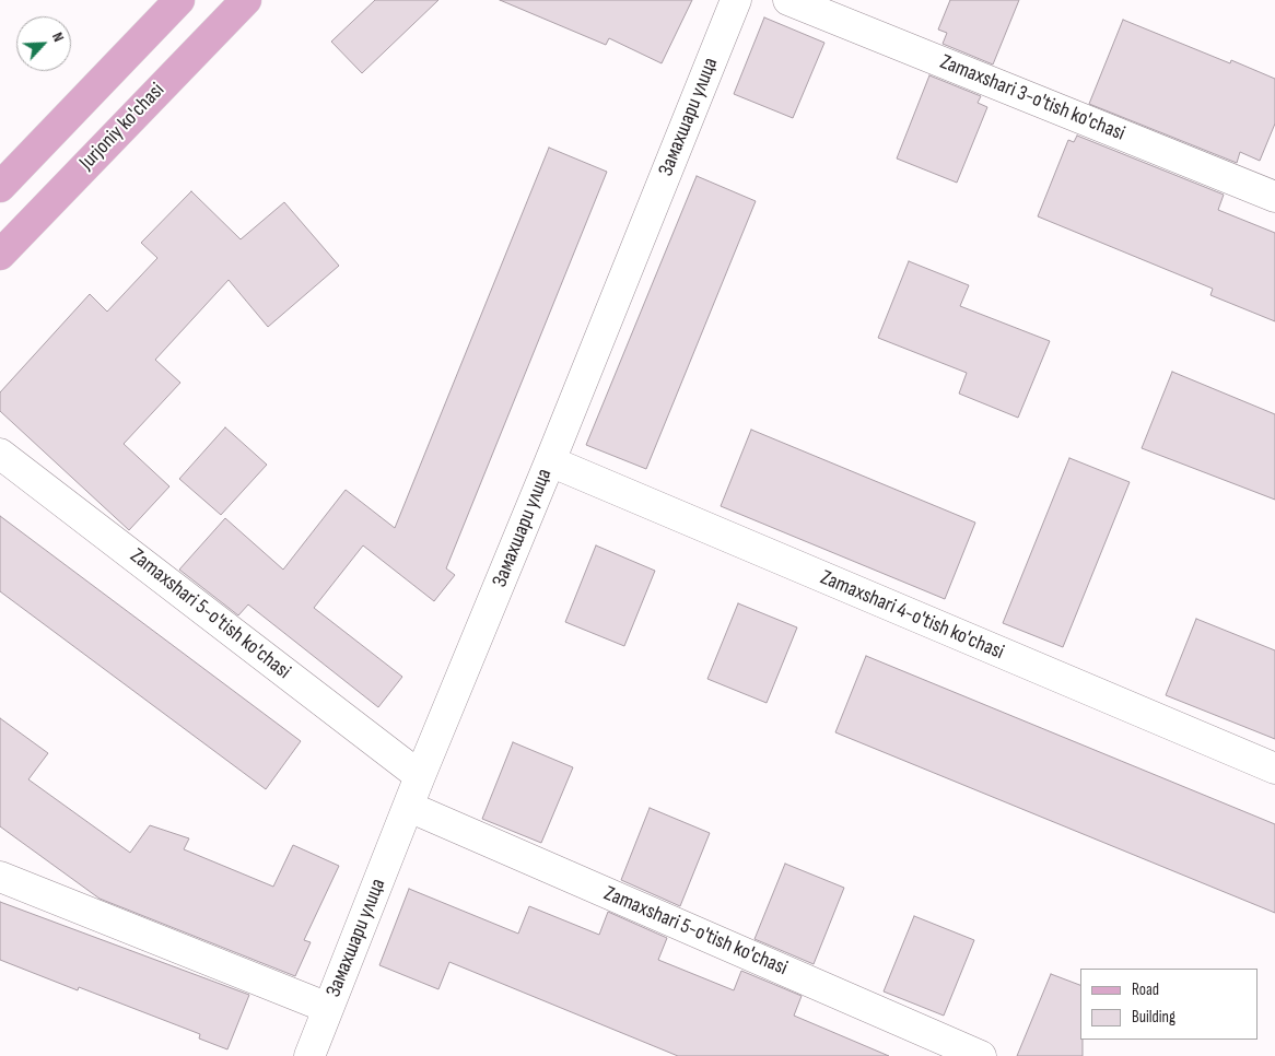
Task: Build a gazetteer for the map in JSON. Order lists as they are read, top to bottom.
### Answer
{
  "streets": {
    "main road": ["Jurjoniy ko'chasi"],
    "street": [
      "Zamaxshari 3-o'tish ko'chasi",
      "Замахшари улица",
      "Zamaxshari 5-o'tish ko'chasi",
      "Zamaxshari 4-o'tish ko'chasi"
    ]
  },
  "crossings": [
    ["Замахшари улица", "Zamaxshari 5-o'tish ko'chasi"],
    ["Замахшари улица", "Zamaxshari 4-o'tish ko'chasi"]
  ],
  "legend": ["Road", "Building"],
  "north": "top right"
}
